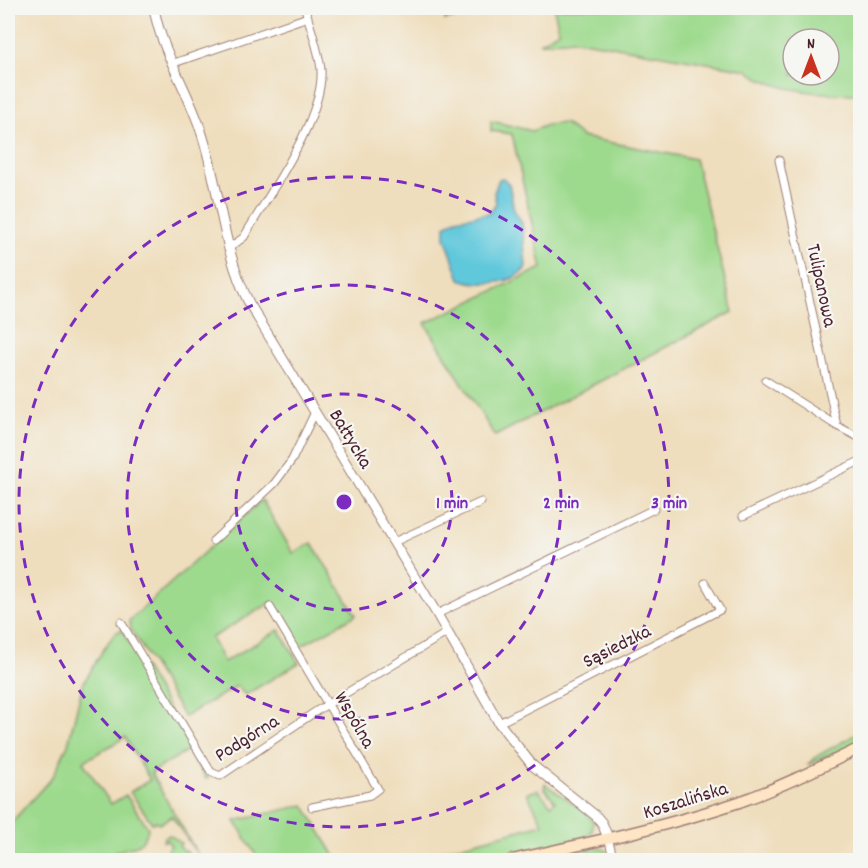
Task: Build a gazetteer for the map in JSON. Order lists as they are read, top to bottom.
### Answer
{
  "streets": {
    "main road": ["Koszalińska"],
    "street": [
      "Tulipanowa",
      "Bałtycka",
      "Sąsiedzka",
      "Wspólna",
      "Podgórna"
    ]
  },
  "crossings": [
    ["Bałtycka", "Sąsiedzka"],
    ["Bałtycka", "Podgórna"],
    ["Bałtycka", "Koszalińska"],
    ["Wspólna", "Podgórna"]
  ],
  "north": "top",
  "rings": ["1 min", "2 min", "3 min"]
}
